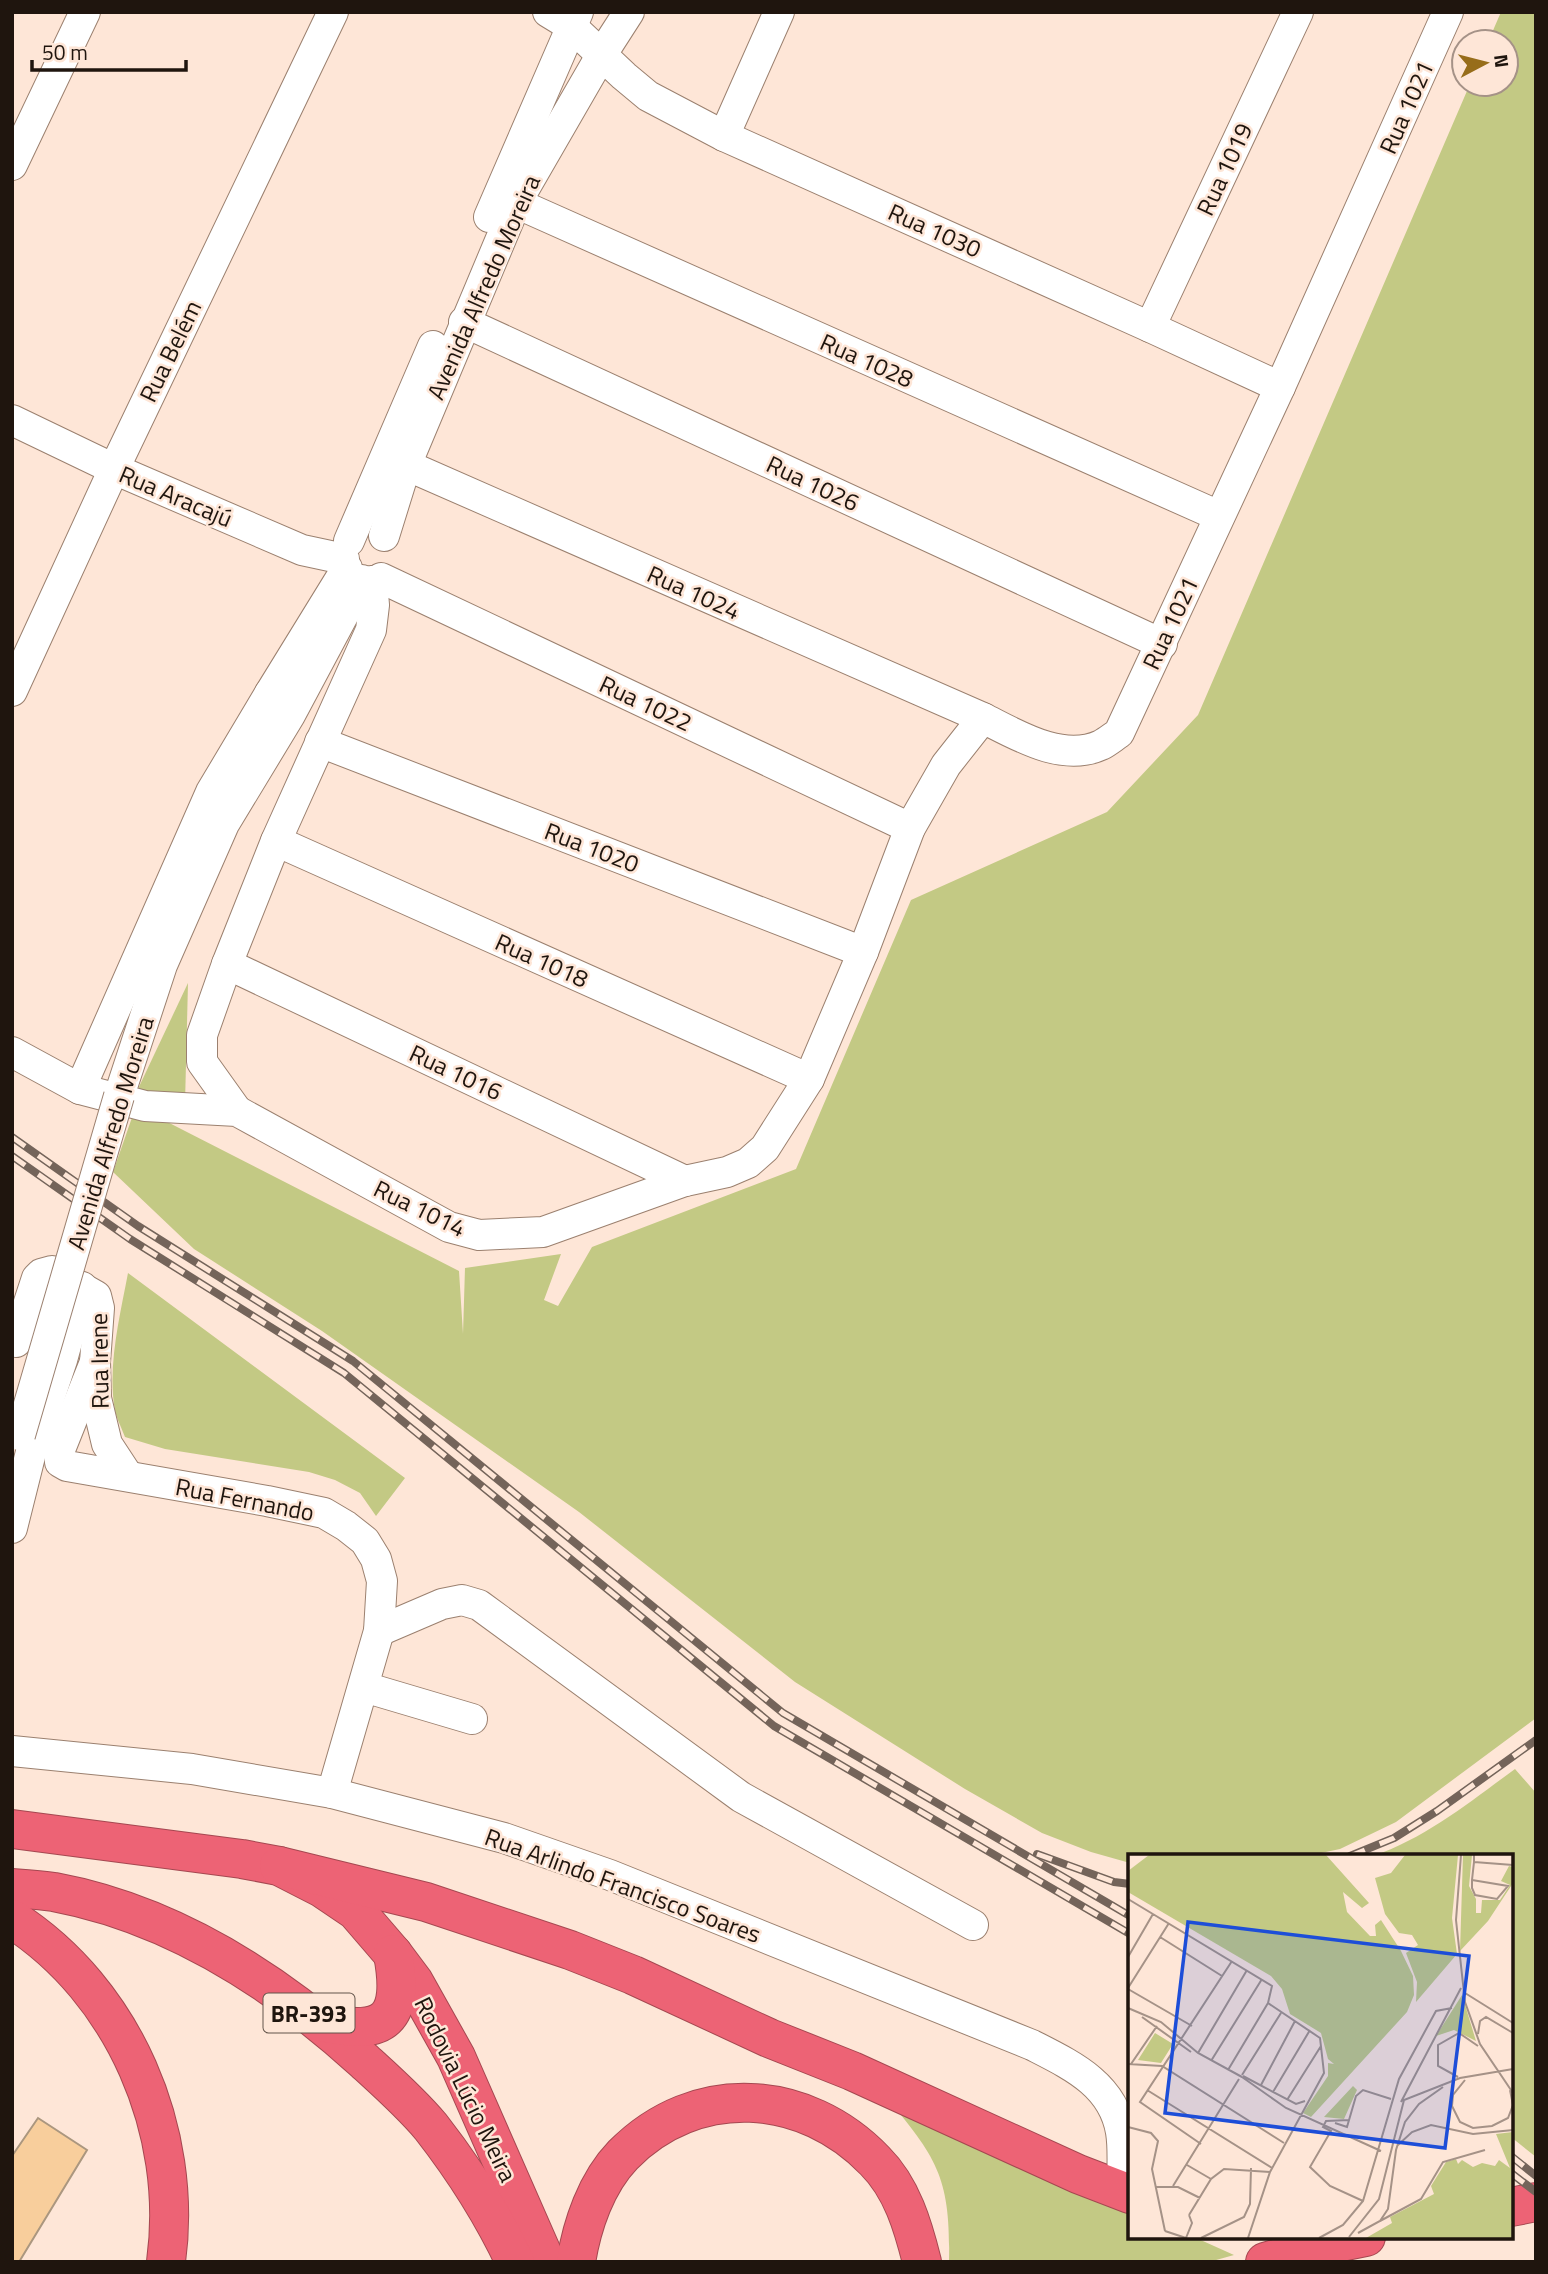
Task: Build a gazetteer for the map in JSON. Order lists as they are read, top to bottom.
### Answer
{
  "streets": {
    "highway": ["BR-393", "Rodovia Lúcio Meira"],
    "street": [
      "Rua 1021",
      "Rua 1019",
      "Rua 1030",
      "Avenida Alfredo Moreira",
      "Rua Belém",
      "Rua 1028",
      "Rua 1026",
      "Rua Aracajú",
      "Rua 1024",
      "Rua 1022",
      "Rua 1020",
      "Rua 1018",
      "Rua 1016",
      "Rua 1014",
      "Rua Irene",
      "Rua Fernando",
      "Rua Arlindo Francisco Soares"
    ]
  },
  "crossings": [
    ["Rua 1021", "Rua 1030"],
    ["Rua 1021", "Rua 1028"],
    ["Rua 1021", "Rua 1026"],
    ["Rua 1021", "Rua 1024"],
    ["Rua 1019", "Rua 1030"],
    ["Rua 1030", "Avenida Alfredo Moreira"],
    ["Avenida Alfredo Moreira", "Rua 1028"],
    ["Avenida Alfredo Moreira", "Rua 1026"],
    ["Avenida Alfredo Moreira", "Rua Aracajú"],
    ["Avenida Alfredo Moreira", "Rua 1024"],
    ["Avenida Alfredo Moreira", "Rua 1022"],
    ["Avenida Alfredo Moreira", "Rua 1020"],
    ["Avenida Alfredo Moreira", "Rua 1018"],
    ["Avenida Alfredo Moreira", "Rua 1016"],
    ["Avenida Alfredo Moreira", "Rua 1014"],
    ["Rua Belém", "Rua Aracajú"],
    ["Rua Aracajú", "Rua 1022"],
    ["Rua 1018", "Rua 1014"],
    ["Rua 1016", "Rua 1014"],
    ["Rua Irene", "Rua Fernando"],
    ["Rua Fernando", "Rua Arlindo Francisco Soares"]
  ],
  "scale_bar": "50 m",
  "north": "right"
}
